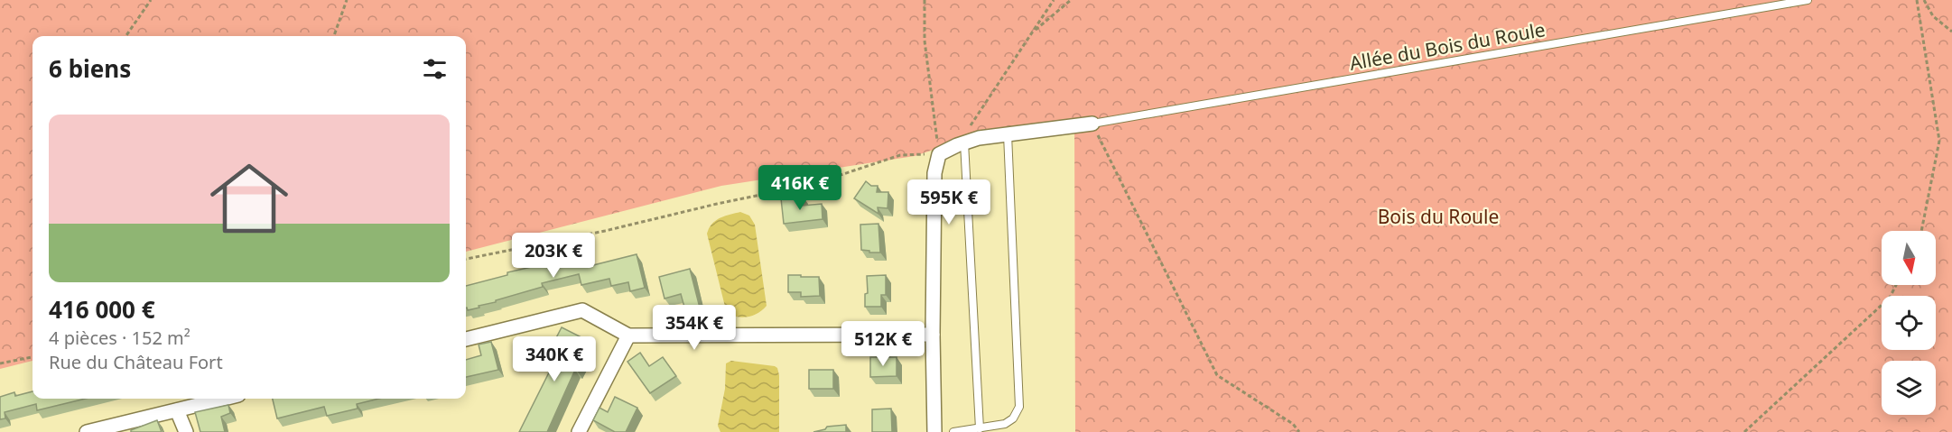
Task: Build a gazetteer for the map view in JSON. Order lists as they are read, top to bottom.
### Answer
{
  "streets": {
    "lane": ["Allée du Bois du Roule"]
  },
  "parks": ["Bois du Roule"],
  "north": "bottom",
  "page": {
    "heading": "6 biens",
    "list": [
      {
        "name": "416 000 €",
        "note": "4 pièces · 152 m² · Rue du Château Fort"
      }
    ],
    "price": [
      "416K €",
      "595K €",
      "203K €",
      "354K €",
      "512K €",
      "340K €"
    ]
  }
}
